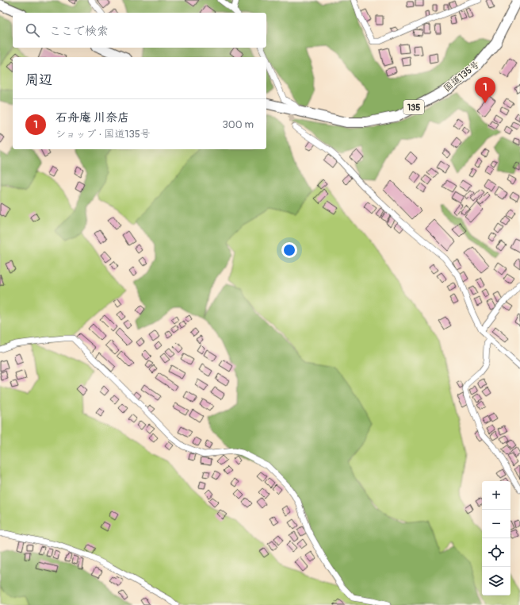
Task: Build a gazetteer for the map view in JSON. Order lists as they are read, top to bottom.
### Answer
{
  "streets": {
    "highway": ["国道135号", "135"]
  },
  "page": {
    "search": "ここで検索",
    "heading": "周辺",
    "pins": "1",
    "list": [
      {
        "mark": "1",
        "name": "石舟庵 川奈店",
        "note": "ショップ · 国道135号",
        "value": "300 m"
      }
    ],
    "map_buttons": ["+", "−"]
  }
}
